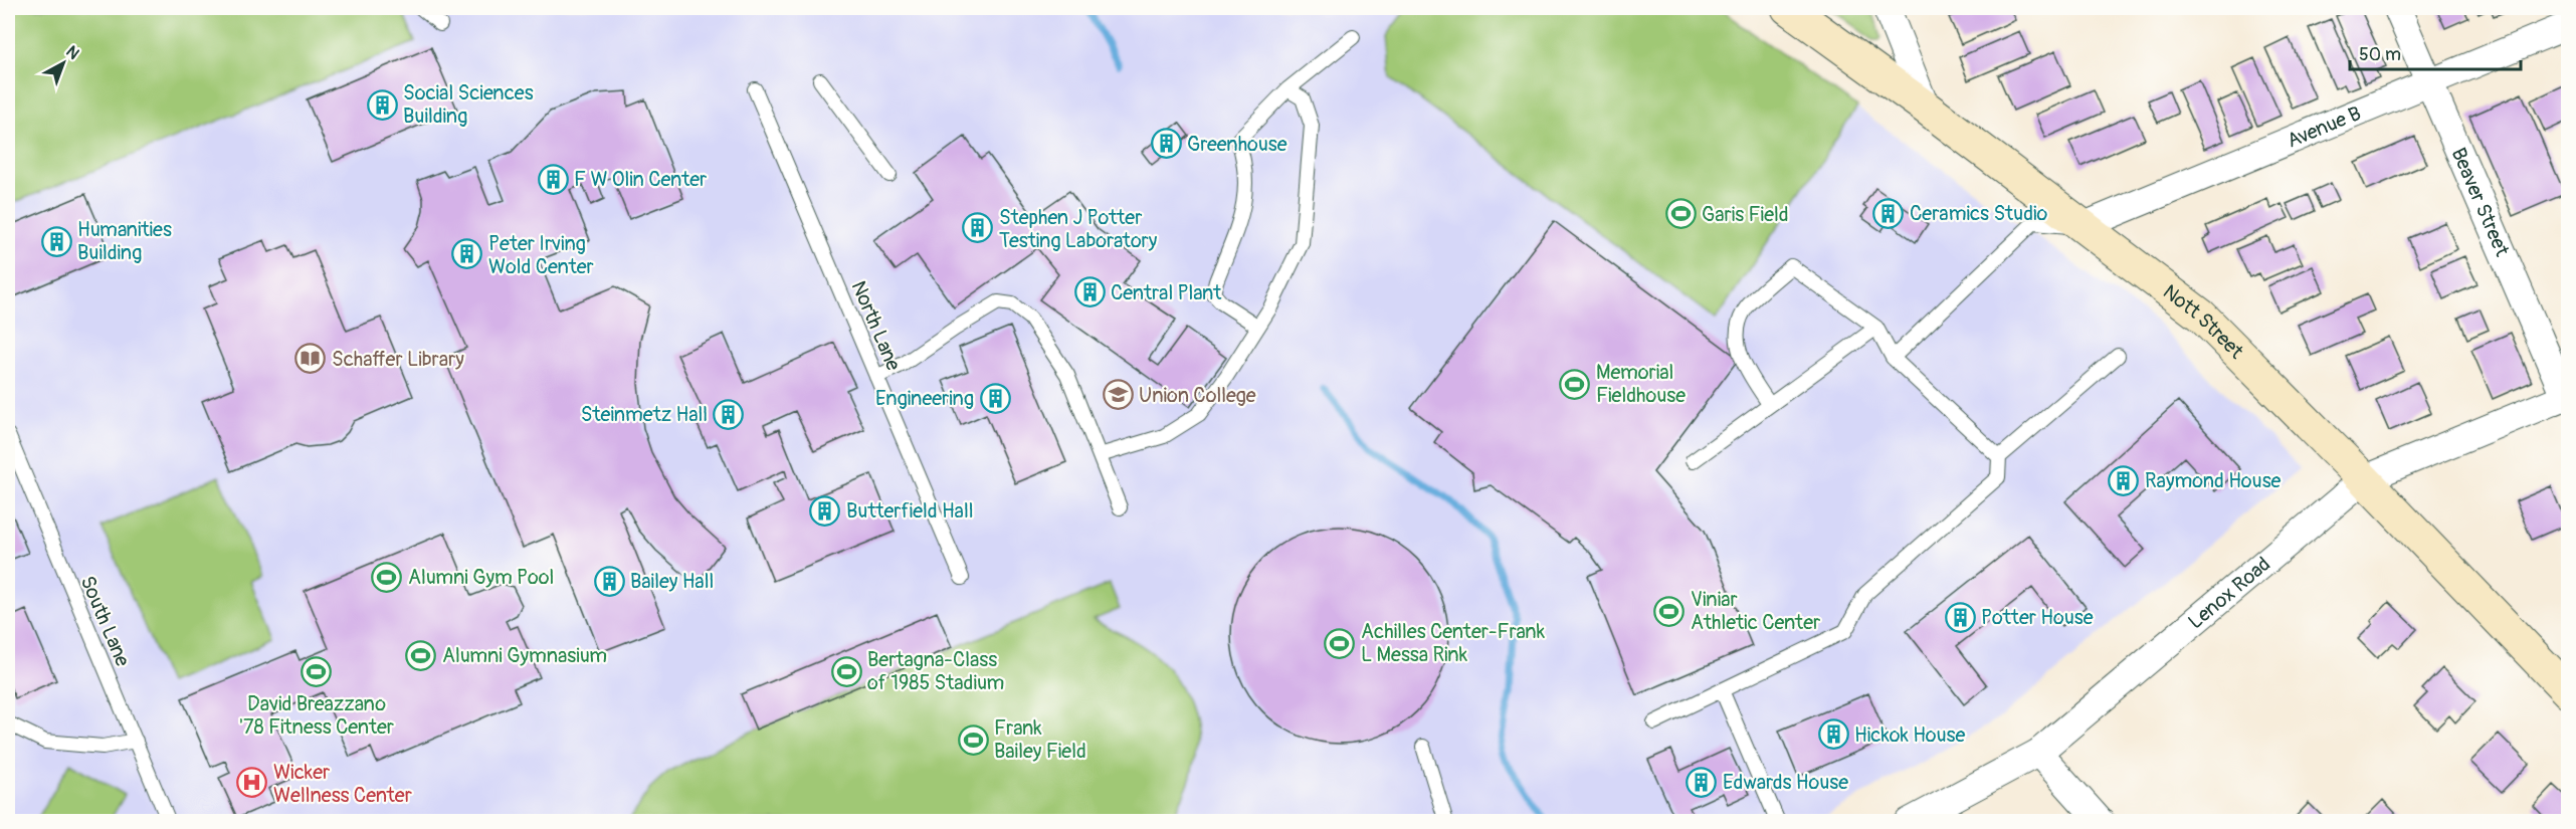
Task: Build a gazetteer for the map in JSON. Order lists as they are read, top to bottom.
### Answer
{
  "streets": {
    "main road": ["Nott Street"],
    "street": ["Avenue B", "Beaver Street", "Lenox Road"],
    "lane": ["North Lane", "South Lane"]
  },
  "crossings": [
    ["Avenue B", "Beaver Street"],
    ["Avenue B", "Nott Street"],
    ["Beaver Street", "Lenox Road"],
    ["Nott Street", "Lenox Road"]
  ],
  "places": {
    "building": [
      "Social Sciences Building",
      "Greenhouse",
      "F W Olin Center",
      "Ceramics Studio",
      "Stephen J Potter Testing Laboratory",
      "Humanities Building",
      "Peter Irving Wold Center",
      "Central Plant",
      "Engineering",
      "Steinmetz Hall",
      "Raymond House",
      "Butterfield Hall",
      "Bailey Hall",
      "Potter House",
      "Hickok House",
      "Edwards House"
    ],
    "sports": [
      "Garis Field",
      "Memorial Fieldhouse",
      "Alumni Gym Pool",
      "Viniar Athletic Center",
      "Achilles Center-Frank L Messa Rink",
      "Alumni Gymnasium",
      "Bertagna-Class of 1985 Stadium",
      "David Breazzano '78 Fitness Center",
      "Frank Bailey Field"
    ],
    "library": ["Schaffer Library"],
    "school or university": ["Union College"],
    "hospital": ["Wicker Wellness Center"]
  },
  "scale_bar": "50 m",
  "north": "top right"
}
